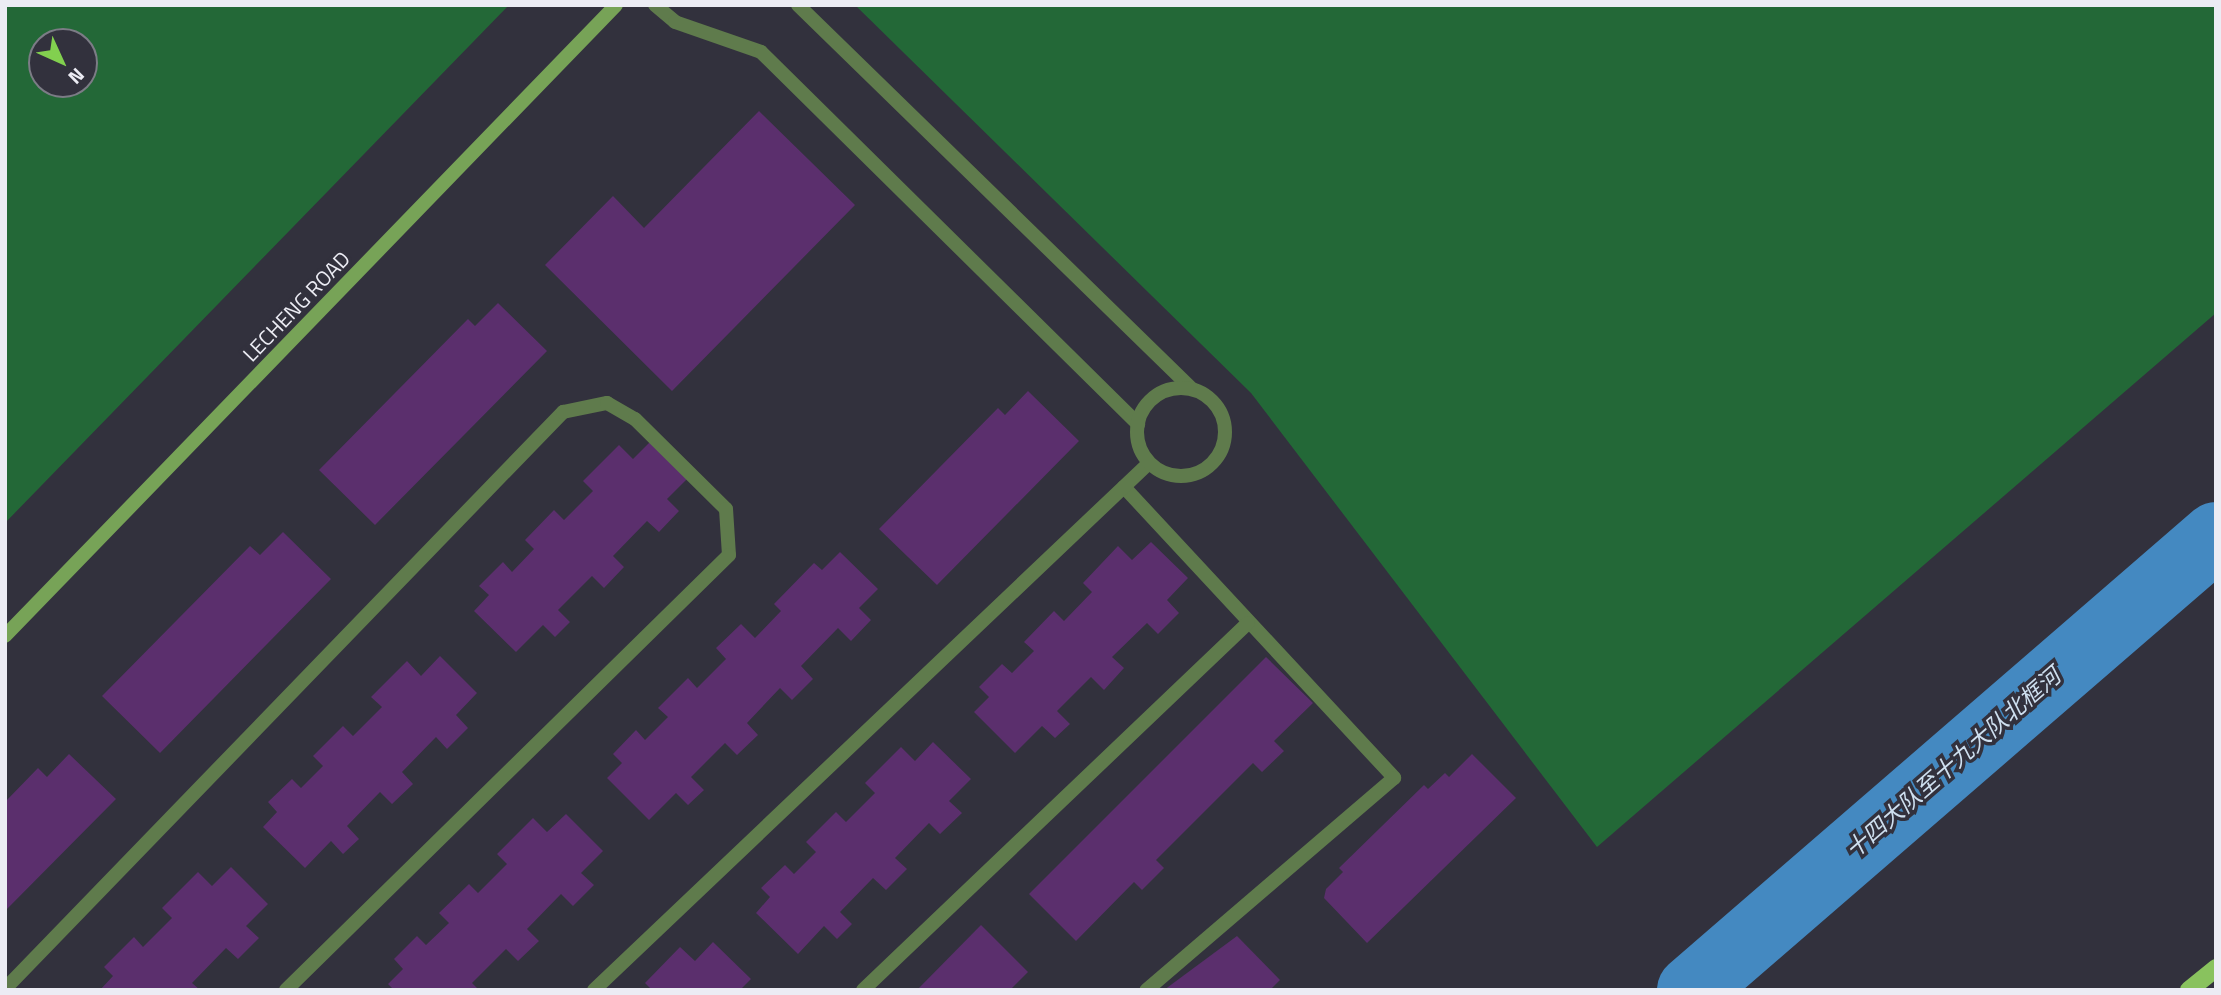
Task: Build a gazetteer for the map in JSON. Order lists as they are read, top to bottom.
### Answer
{
  "streets": {
    "street": ["LECHENG ROAD"]
  },
  "water": ["十四大队至十九大队北框河"],
  "north": "bottom right"
}
